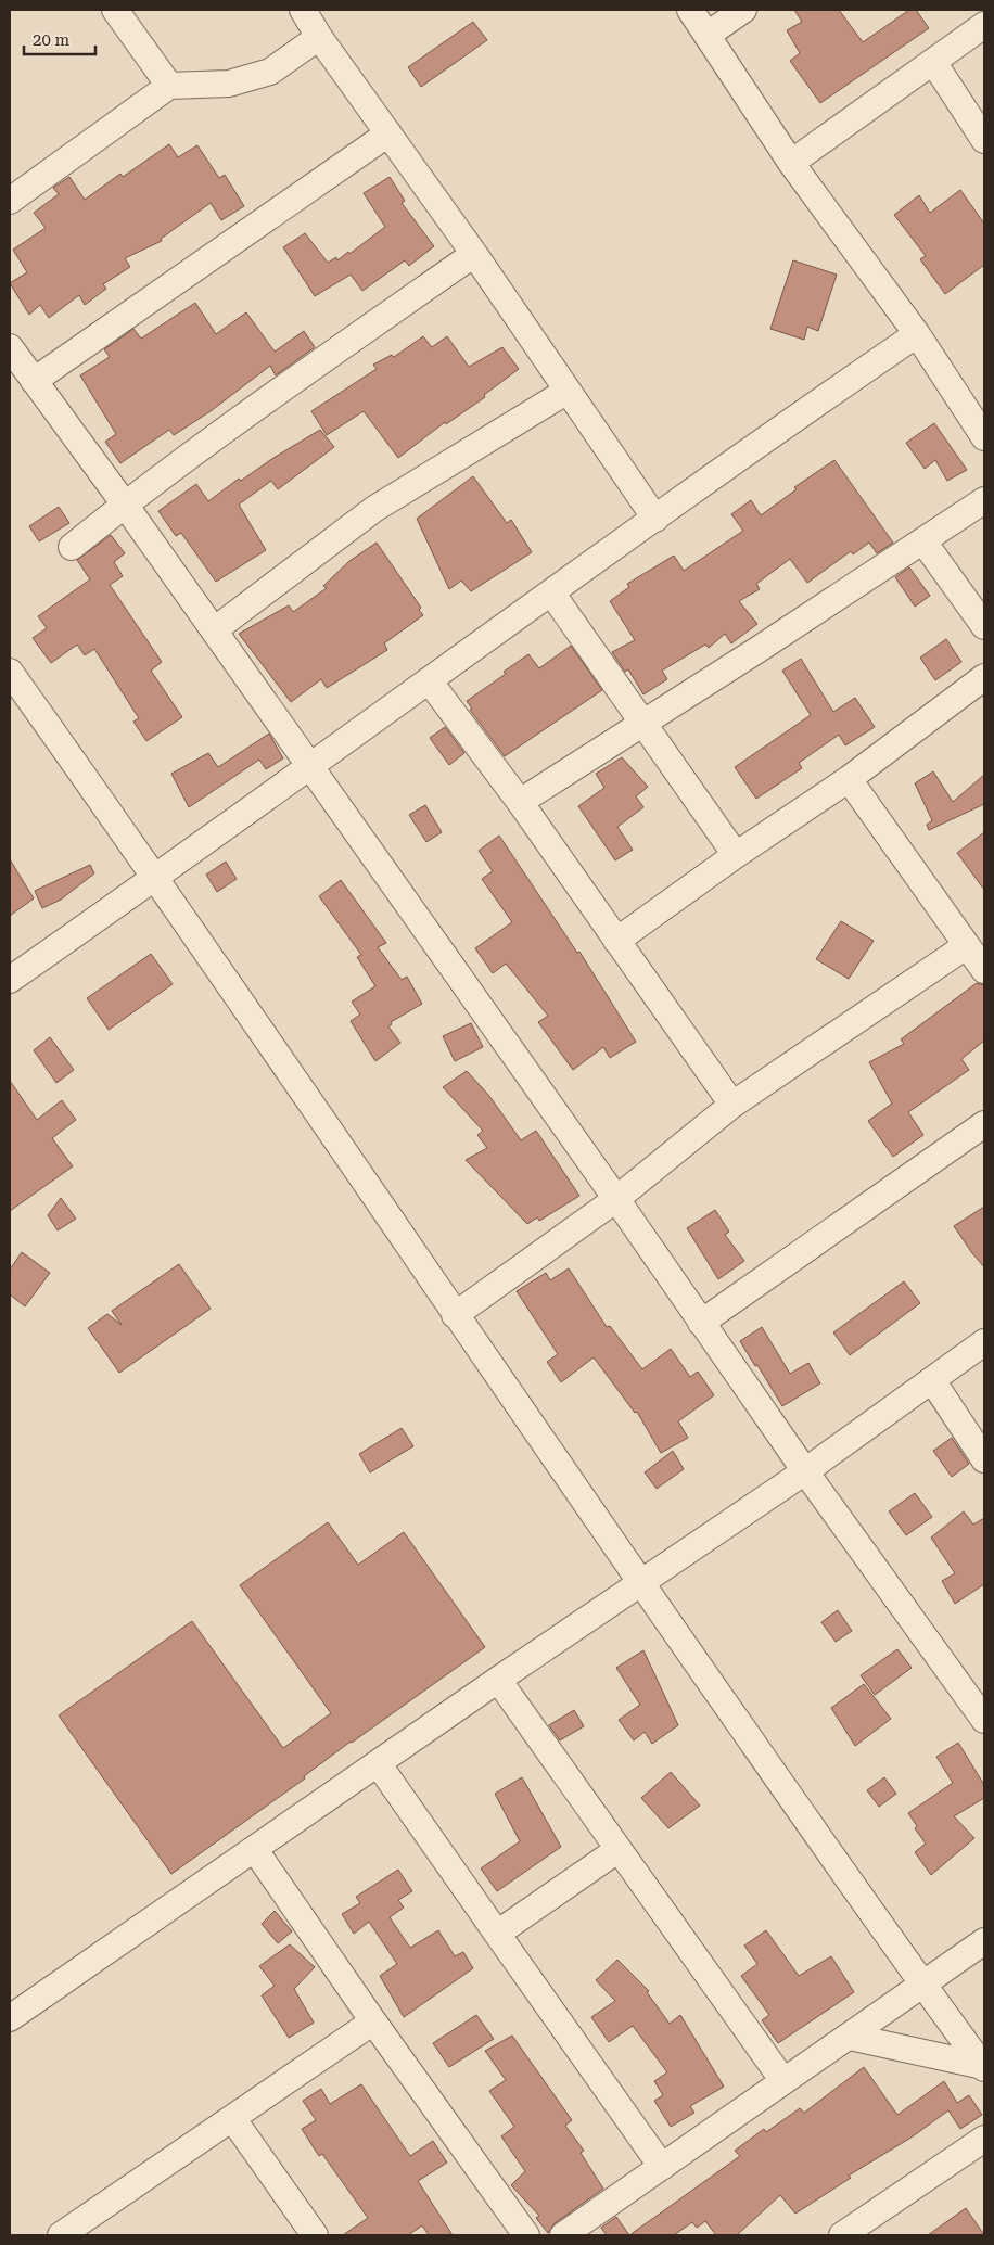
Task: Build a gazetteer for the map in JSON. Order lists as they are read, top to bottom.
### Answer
{
  "scale_bar": "20 m"
}
